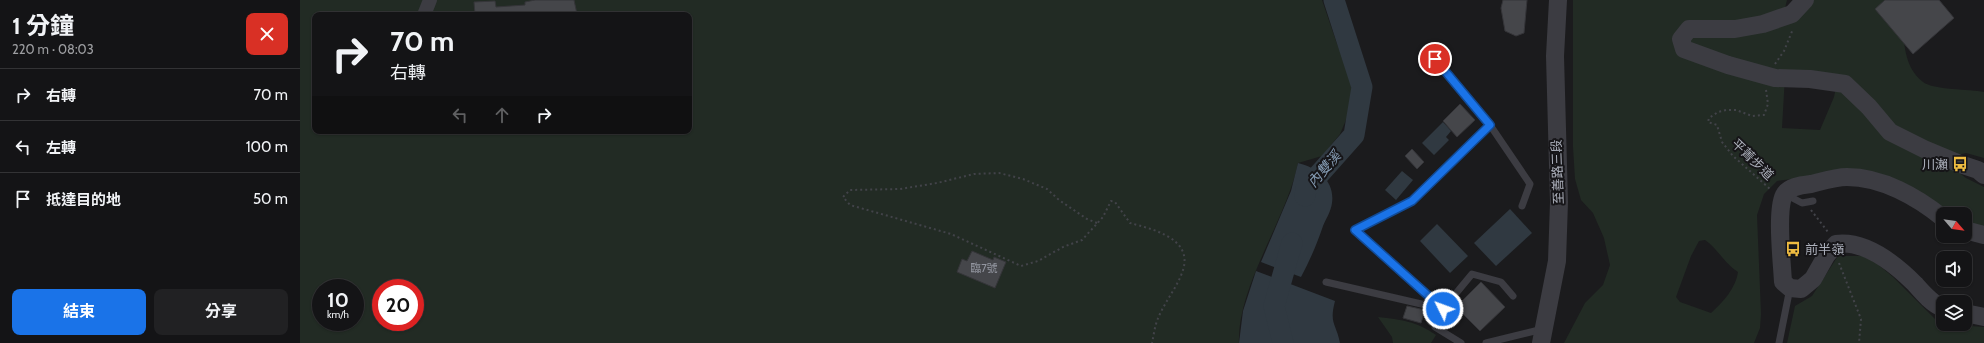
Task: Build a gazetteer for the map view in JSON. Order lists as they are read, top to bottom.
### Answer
{
  "streets": {
    "street": ["至善路三段"],
    "path": ["平菁步道"]
  },
  "water": ["內雙溪"],
  "places": {
    "bus stop": ["川瀨", "前半嶺"]
  },
  "house_numbers": ["臨7號"],
  "north": "bottom right",
  "page": {
    "heading": ["1 分鐘", "220 m · 08:03"],
    "turn": ["70 m", "右轉"],
    "list": [
      {
        "name": "右轉",
        "value": "70 m"
      },
      {
        "name": "左轉",
        "value": "100 m"
      },
      {
        "name": "抵達目的地",
        "value": "50 m"
      }
    ],
    "speed": "10 km/h",
    "limit": "20",
    "buttons": ["結束", "分享"]
  }
}
